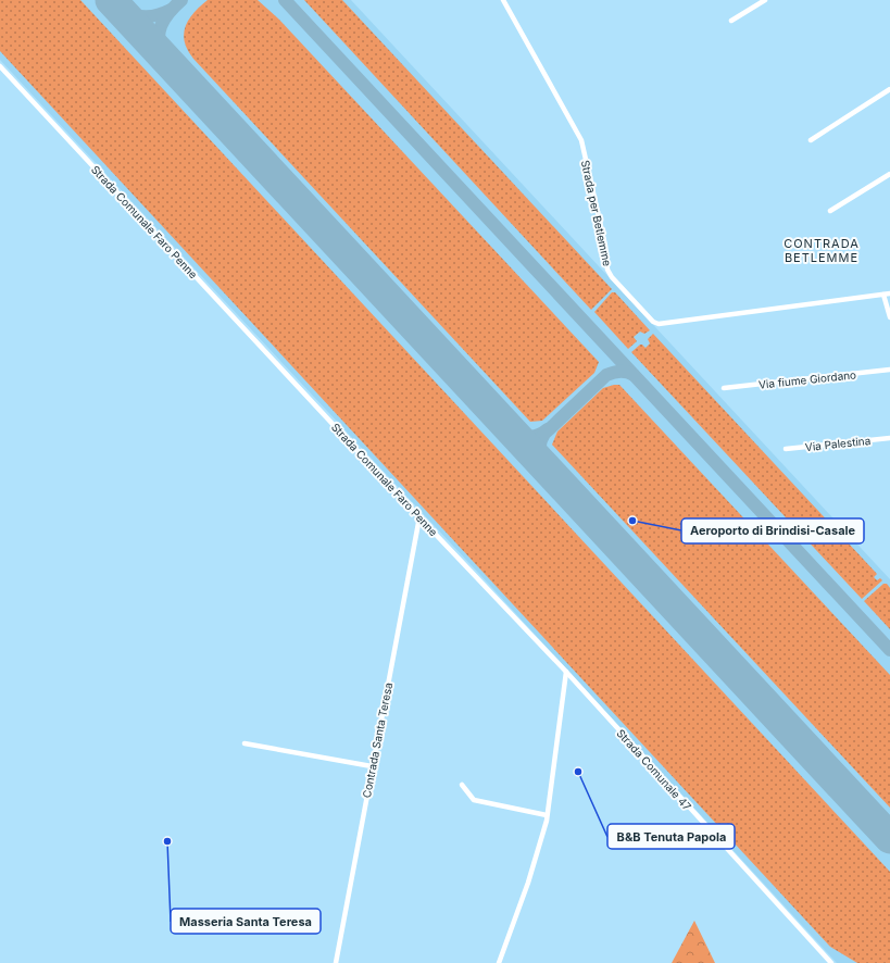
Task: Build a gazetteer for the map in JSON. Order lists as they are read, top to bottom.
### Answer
{
  "streets": {
    "street": [
      "Strada per Betlemme",
      "Strada Comunale Faro Penne",
      "Via fiume Giordano",
      "Via Palestina",
      "Contrada Santa Teresa",
      "Strada Comunale 47"
    ]
  },
  "crossings": [
    ["Strada Comunale Faro Penne", "Contrada Santa Teresa"],
    ["Strada Comunale Faro Penne", "Strada Comunale 47"]
  ],
  "districts": ["CONTRADA BETLEMME"],
  "places": ["Aeroporto di Brindisi-Casale", "B&B Tenuta Papola", "Masseria Santa Teresa"]
}
